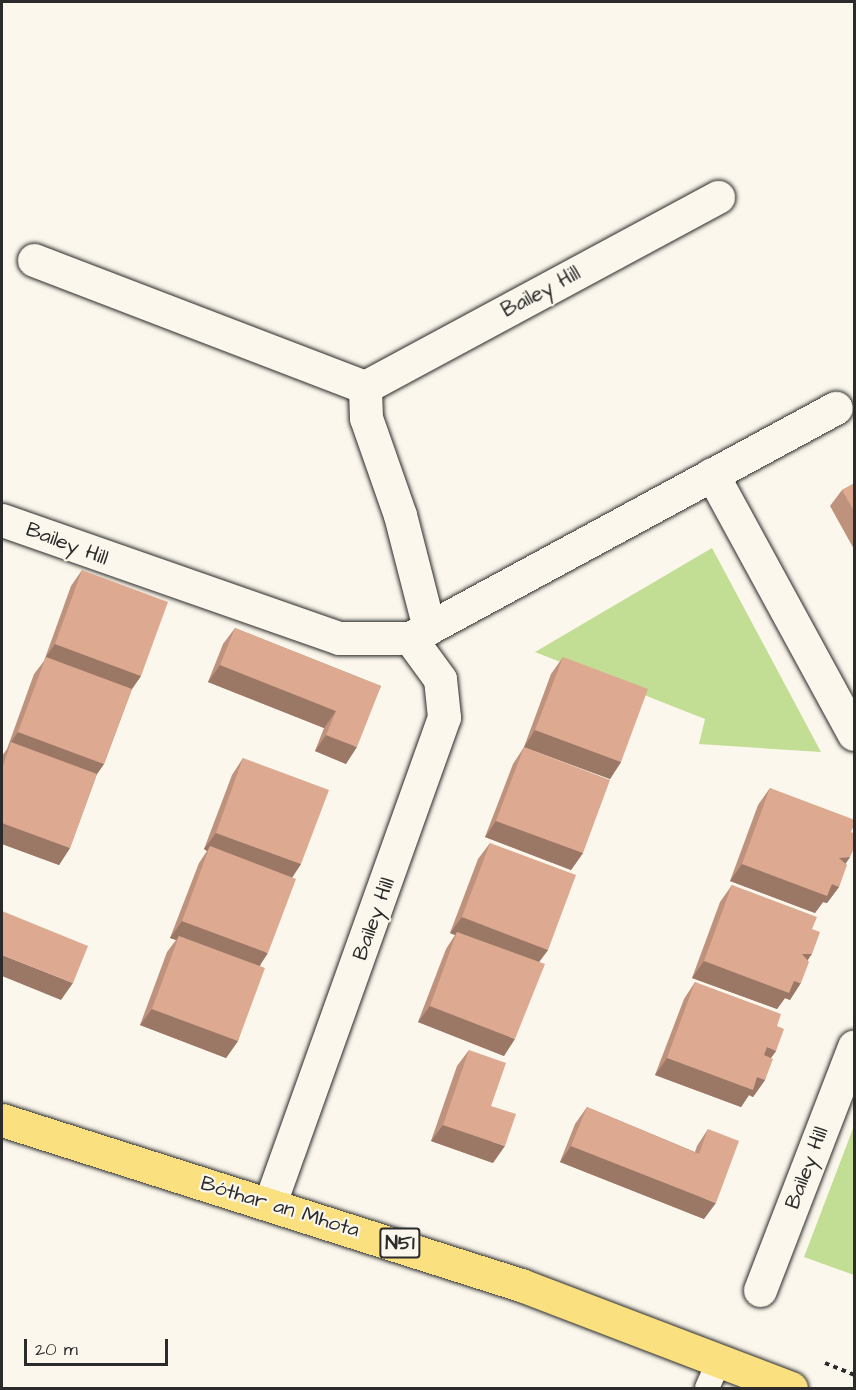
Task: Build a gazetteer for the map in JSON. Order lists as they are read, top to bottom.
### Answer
{
  "streets": {
    "main road": ["Bóthar an Mhota", "N51"],
    "street": ["Bailey Hill"]
  },
  "crossings": [
    ["Bailey Hill", "Bóthar an Mhota"]
  ],
  "scale_bar": "20 m"
}
